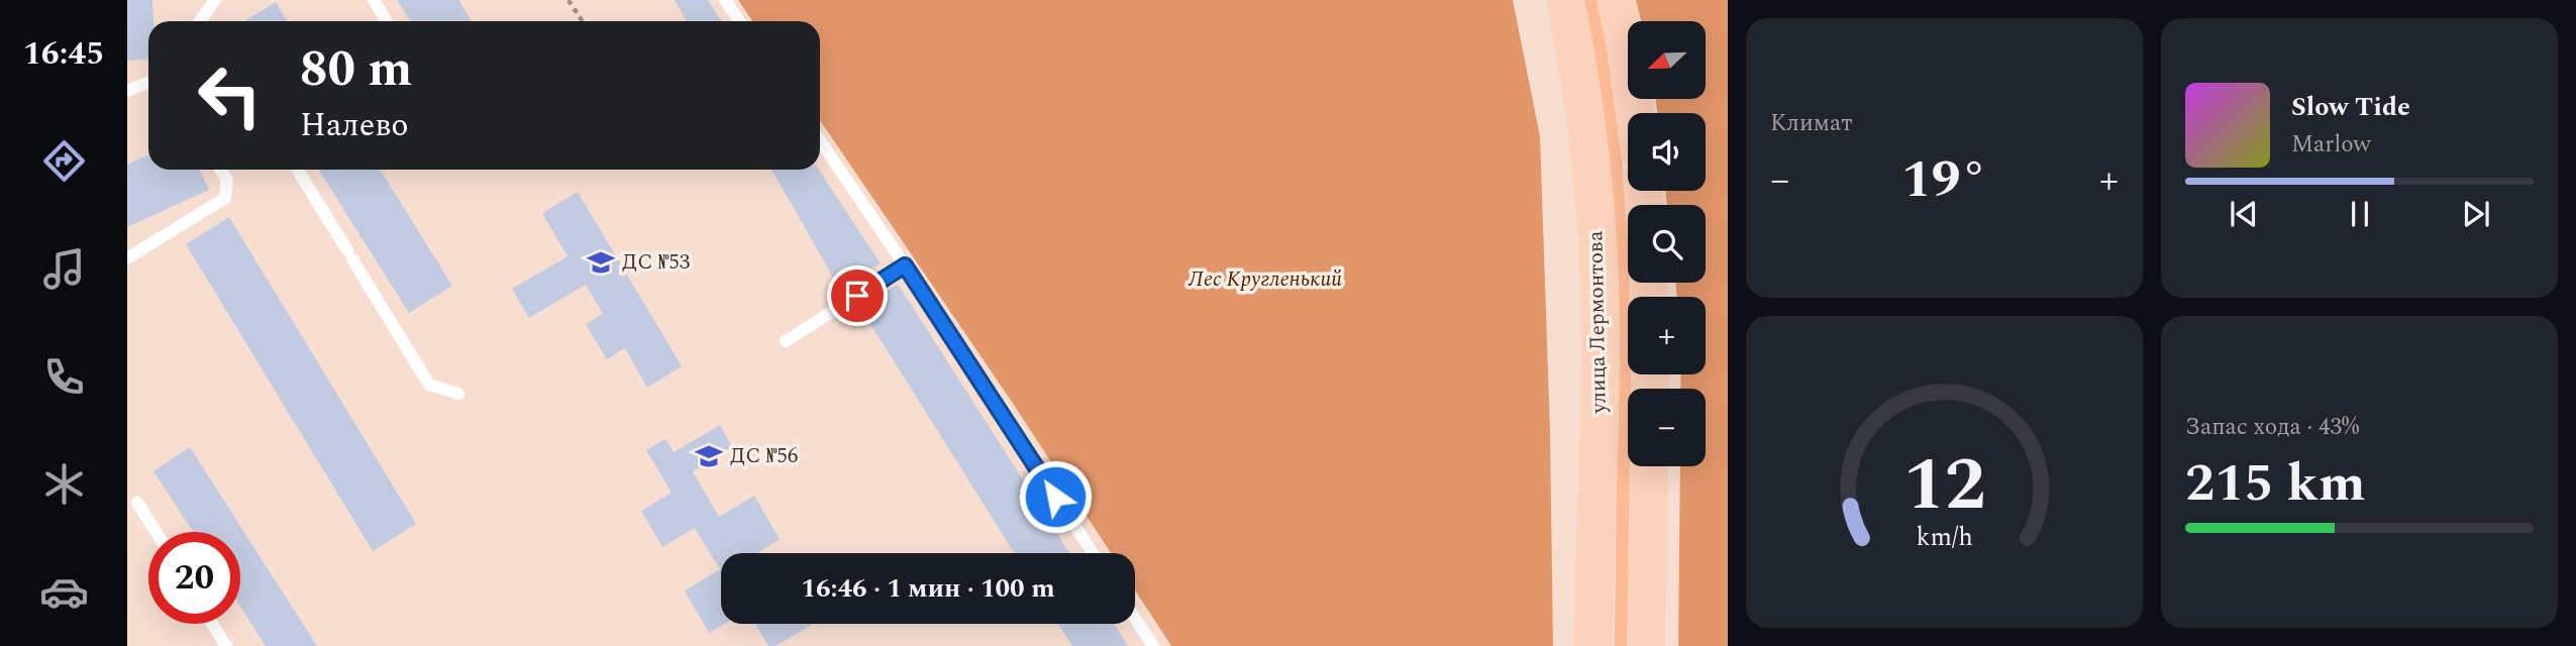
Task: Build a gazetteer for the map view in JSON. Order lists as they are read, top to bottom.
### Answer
{
  "streets": {
    "main road": ["улица Лермонтова"]
  },
  "parks": ["Лес Кругленький"],
  "places": {
    "school or university": ["ДС №53", "ДС №56"]
  },
  "north": "bottom left",
  "page": {
    "tabs": "16:45",
    "tile": [
      "Климат",
      ["Запас хода · 43%", "215 km"]
    ],
    "map_buttons": ["+", "−"],
    "turn": ["80 m", "Налево"],
    "song": ["Slow Tide", "Marlow"],
    "heat": ["−", "19°", "+"],
    "limit": "20",
    "trip": "16:46 · 1 мин · 100 m",
    "gauge": ["12", "km/h"]
  }
}
